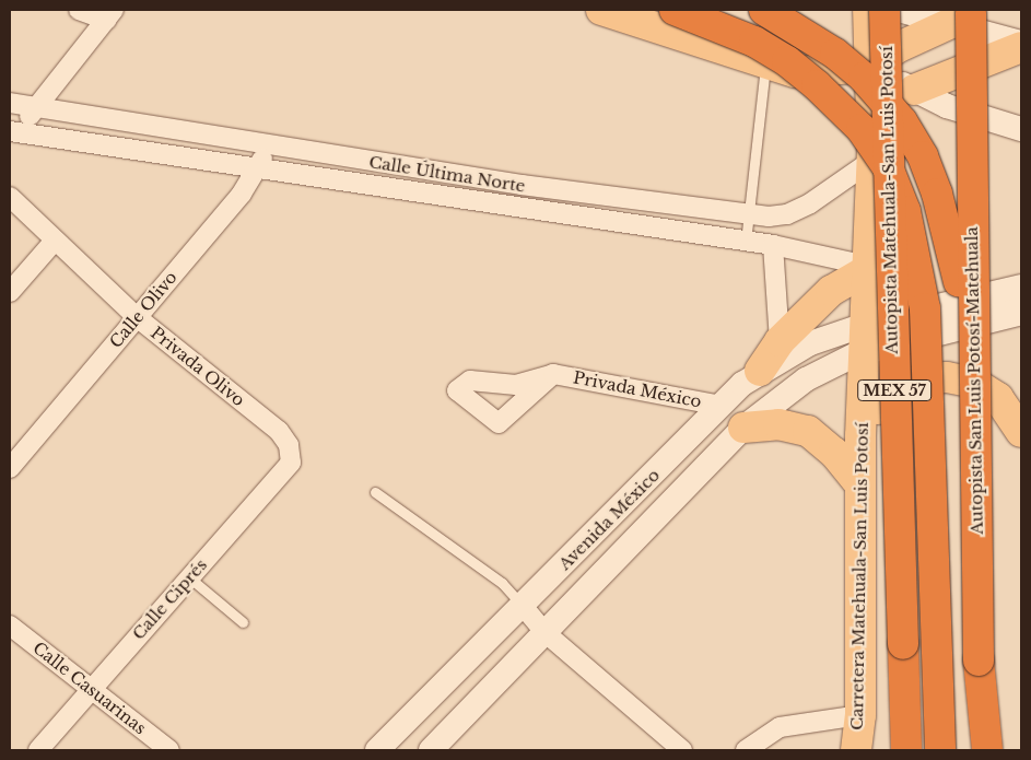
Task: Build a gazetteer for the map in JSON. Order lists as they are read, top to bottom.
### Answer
{
  "streets": {
    "highway": ["Autopista Matehuala-San Luis Potosí", "Autopista San Luis Potosí-Matehuala", "MEX 57"],
    "main road": ["Carretera Matehuala-San Luis Potosí"],
    "street": [
      "Calle Última Norte",
      "Calle Olivo",
      "Privada Olivo",
      "Privada México",
      "Avenida México",
      "Calle Ciprés",
      "Calle Casuarinas"
    ]
  },
  "crossings": [
    ["Calle Última Norte", "Autopista Matehuala-San Luis Potosí"],
    ["Calle Última Norte", "Calle Olivo"],
    ["Calle Última Norte", "Carretera Matehuala-San Luis Potosí"],
    ["Autopista Matehuala-San Luis Potosí", "Carretera Matehuala-San Luis Potosí"],
    ["Calle Olivo", "Privada Olivo"],
    ["Privada Olivo", "Calle Ciprés"],
    ["Privada México", "Avenida México"],
    ["Avenida México", "Carretera Matehuala-San Luis Potosí"],
    ["Calle Ciprés", "Calle Casuarinas"]
  ]
}
